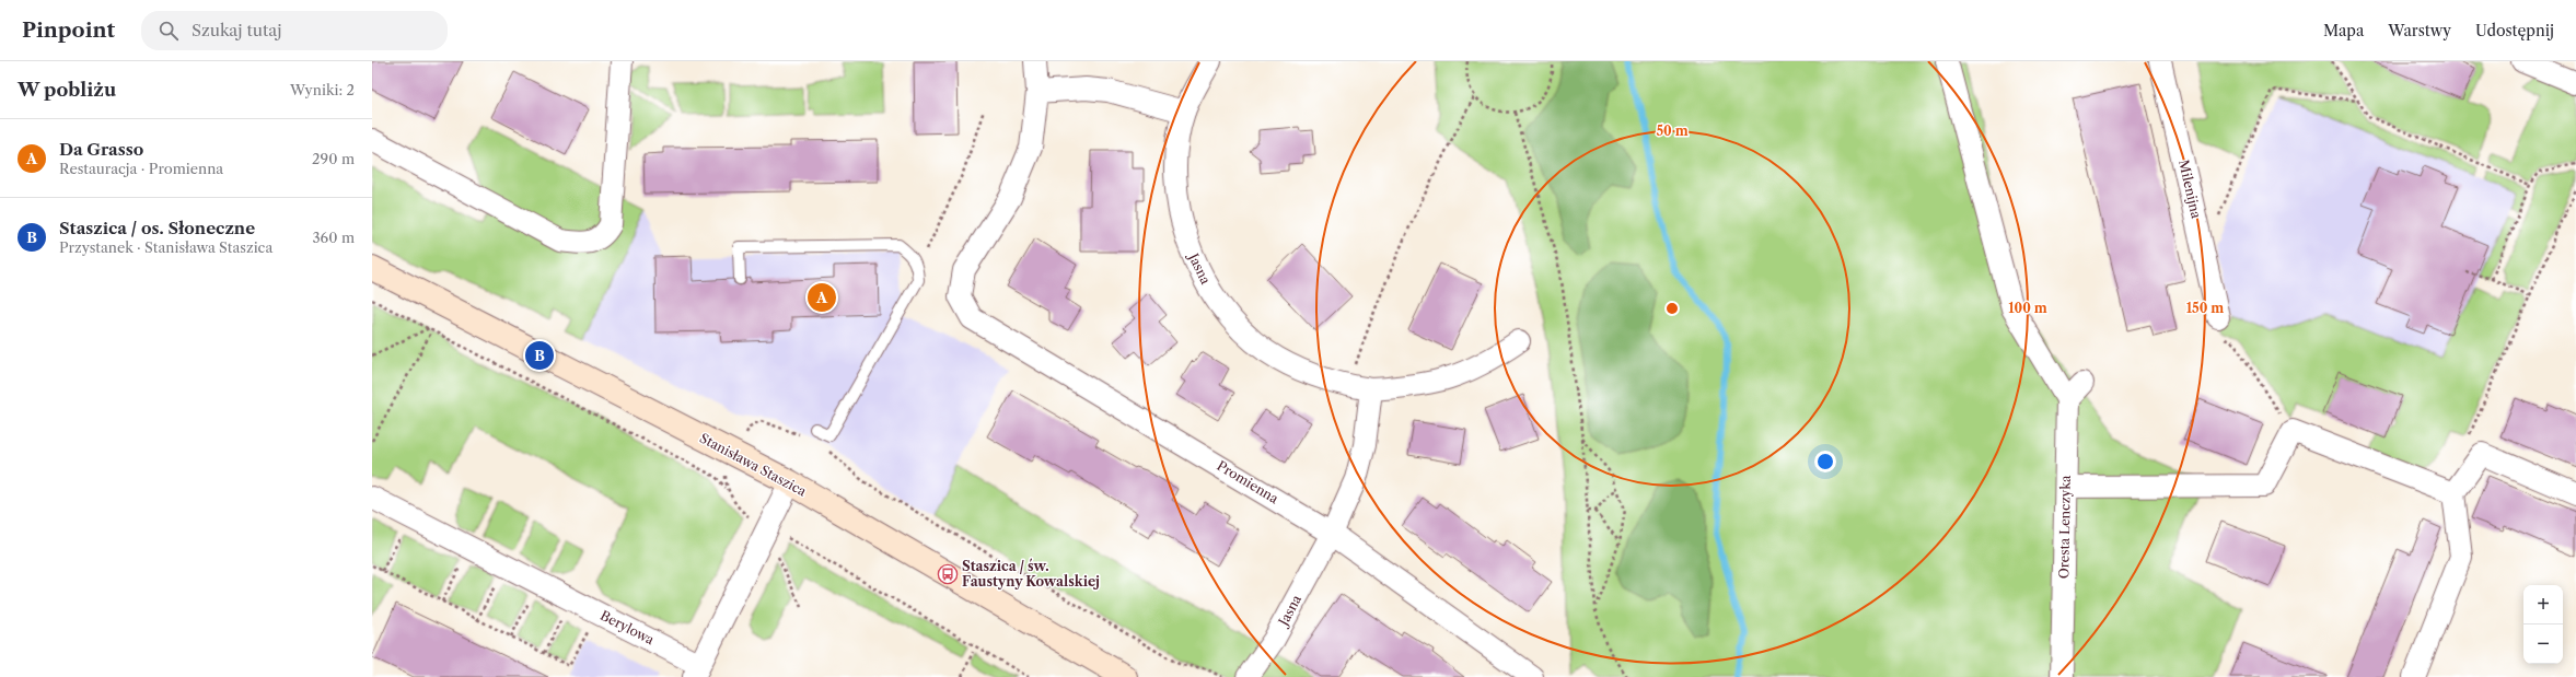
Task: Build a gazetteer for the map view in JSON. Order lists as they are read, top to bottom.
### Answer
{
  "streets": {
    "street": [
      "Milenijna",
      "Jasna",
      "Stanisława Staszica",
      "Promienna",
      "Oresta Lenczyka",
      "Berylowa"
    ]
  },
  "crossings": [
    ["Jasna", "Promienna"],
    ["Stanisława Staszica", "Berylowa"]
  ],
  "places": {
    "bus stop": ["Staszica / św. Faustyny Kowalskiej"]
  },
  "page": {
    "header": "Pinpoint",
    "search": "Szukaj tutaj",
    "nav": ["Mapa", "Warstwy", "Udostępnij"],
    "heading": ["W pobliżu", "Wyniki: 2"],
    "list": [
      {
        "mark": "A",
        "name": "Da Grasso",
        "note": "Restauracja · Promienna",
        "value": "290 m"
      },
      {
        "mark": "B",
        "name": "Staszica / os. Słoneczne",
        "note": "Przystanek · Stanisława Staszica",
        "value": "360 m"
      }
    ],
    "pins": ["A", "B"],
    "map_buttons": ["+", "−"]
  },
  "rings": ["50 m", "100 m", "150 m"]
}
